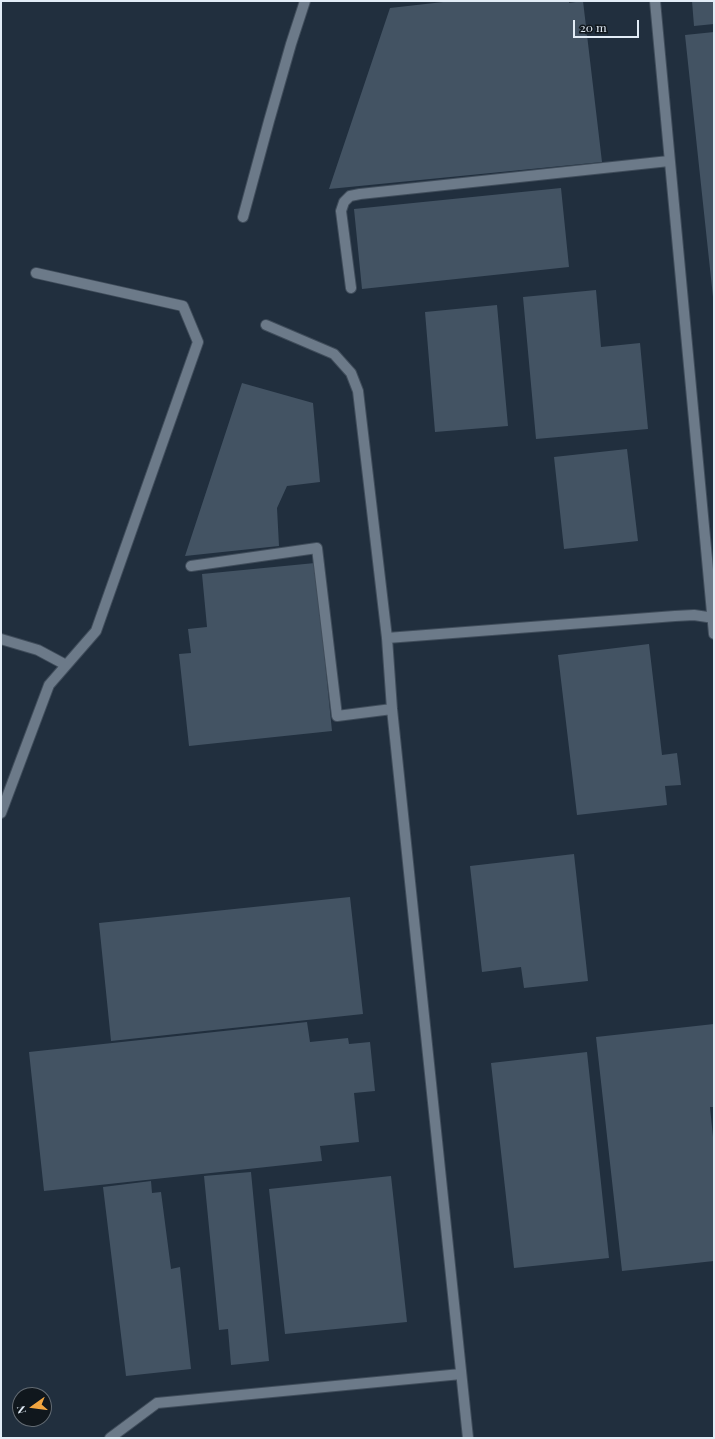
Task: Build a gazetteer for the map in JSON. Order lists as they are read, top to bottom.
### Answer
{
  "scale_bar": "20 m",
  "north": "left"
}
